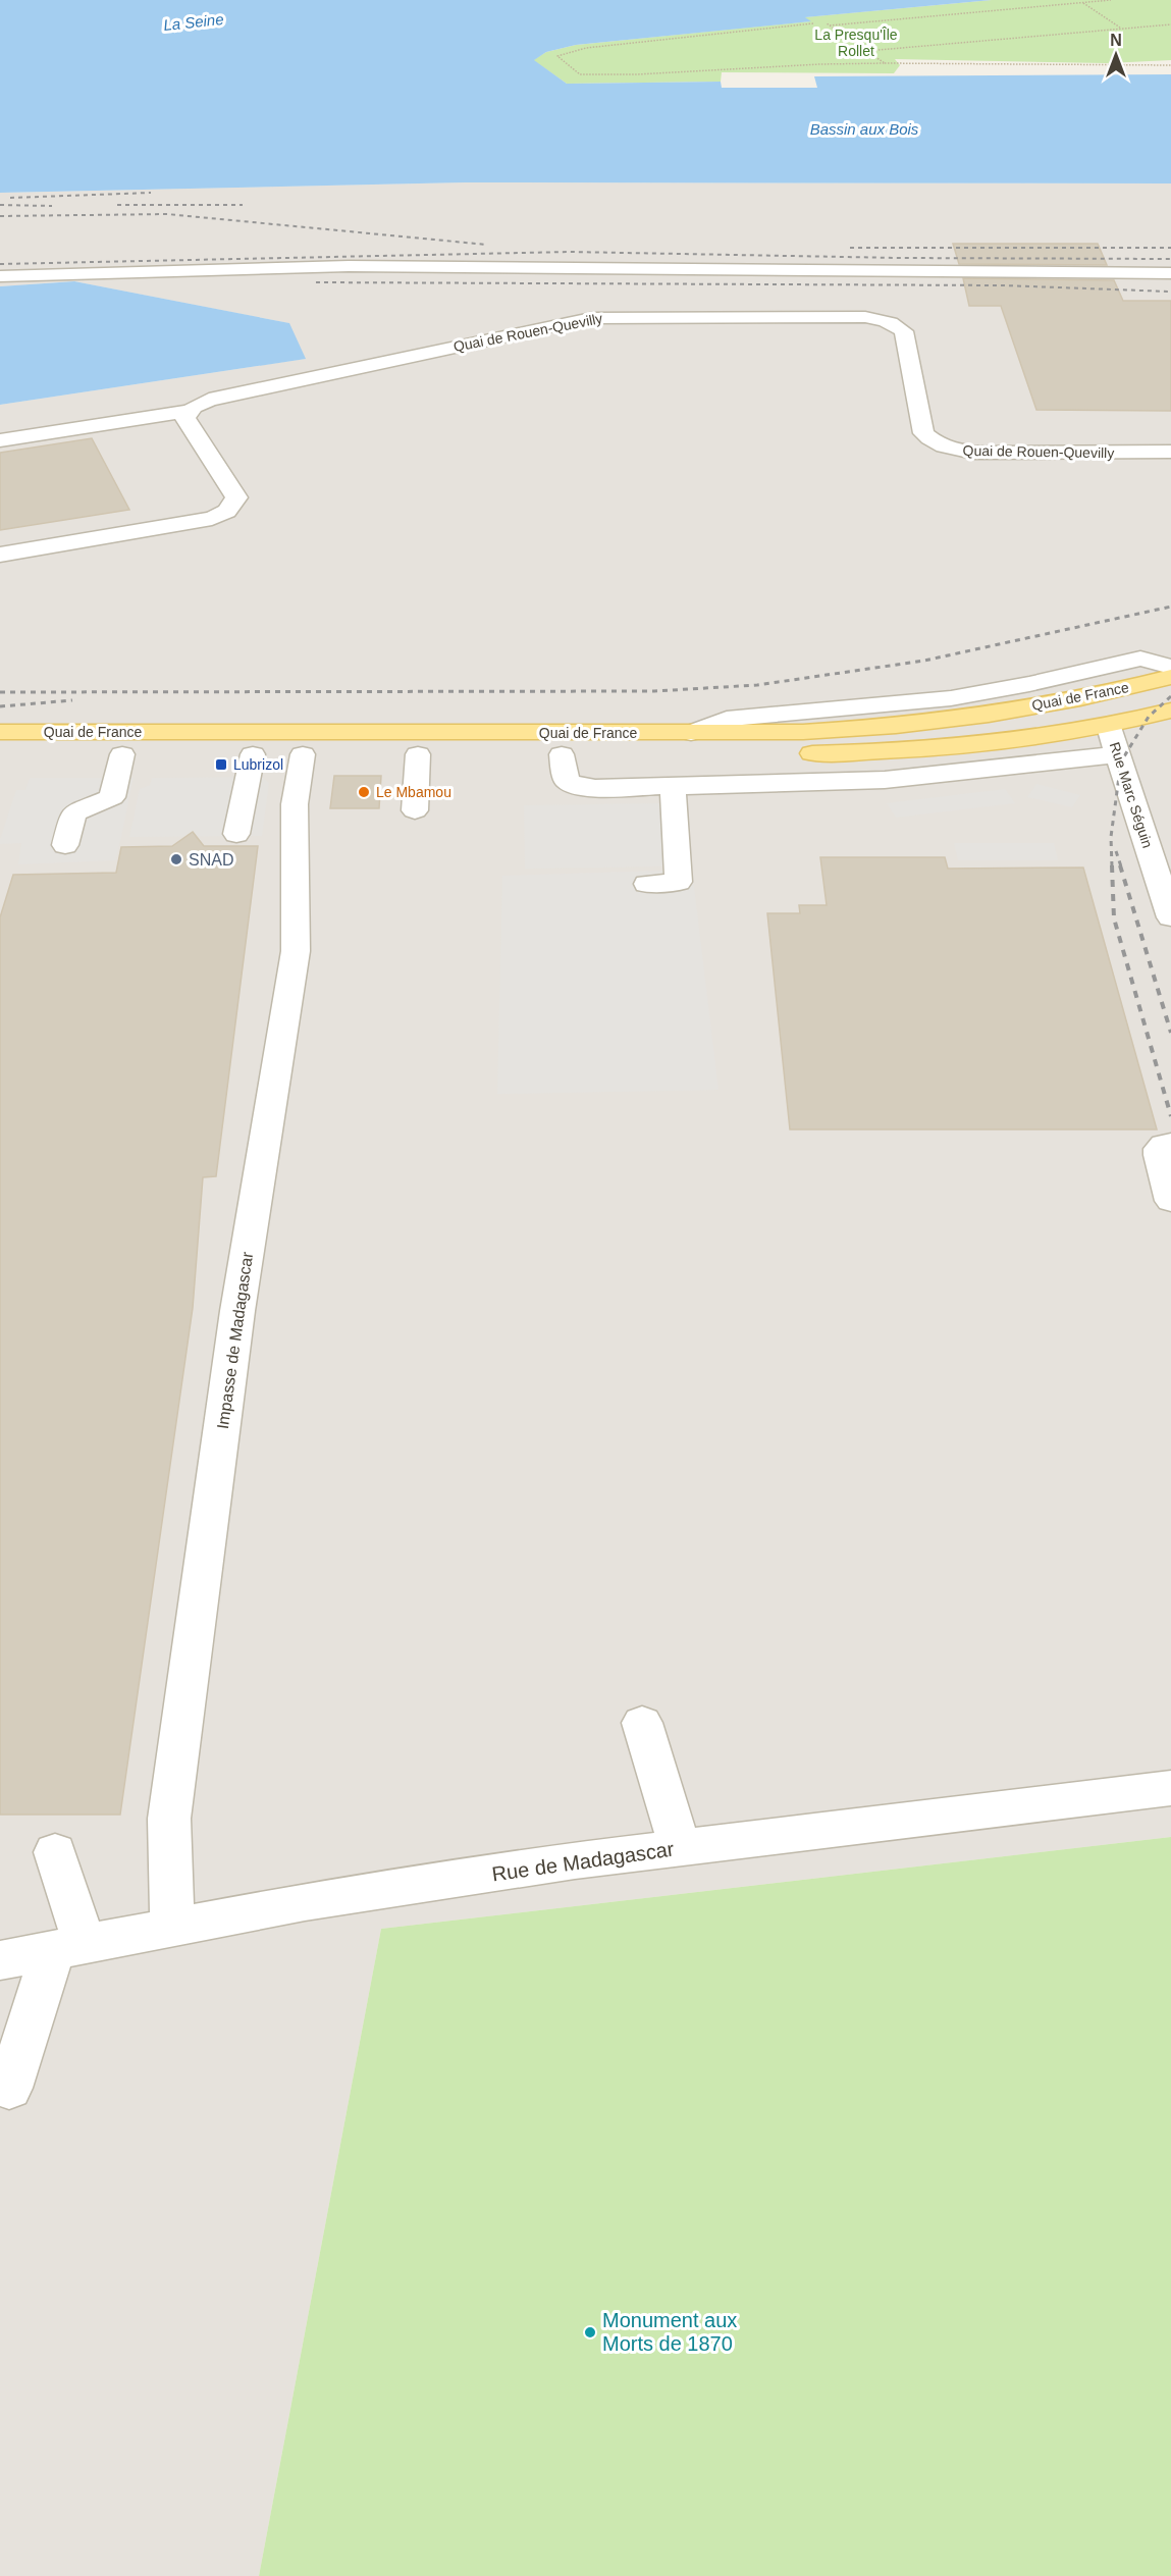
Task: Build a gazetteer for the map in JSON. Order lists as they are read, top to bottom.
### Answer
{
  "streets": {
    "main road": ["Quai de France", "Rue Marc Séguin"],
    "street": ["Quai de Rouen-Quevilly", "Impasse de Madagascar", "Rue de Madagascar"]
  },
  "crossings": [
    ["Quai de France", "Rue Marc Séguin"],
    ["Quai de France", "Impasse de Madagascar"],
    ["Impasse de Madagascar", "Rue de Madagascar"]
  ],
  "water": ["La Seine", "Bassin aux Bois"],
  "parks": ["La Presqu'Île Rollet"],
  "places": {
    "transit": ["Lubrizol"],
    "other": ["Le Mbamou", "SNAD", "Monument aux Morts de 1870"]
  },
  "north": "top"
}
